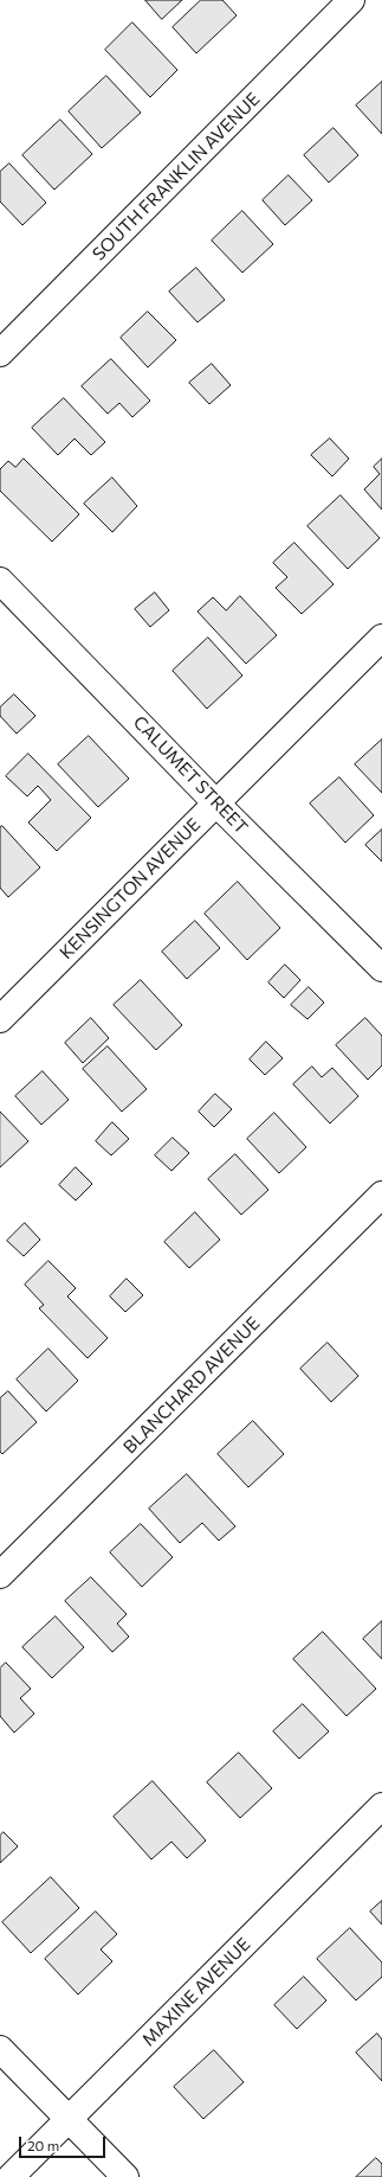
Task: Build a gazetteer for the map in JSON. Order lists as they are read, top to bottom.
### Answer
{
  "streets": {
    "street": [
      "SOUTH FRANKLIN AVENUE",
      "CALUMET STREET",
      "KENSINGTON AVENUE",
      "BLANCHARD AVENUE",
      "MAXINE AVENUE"
    ]
  },
  "crossings": [
    ["CALUMET STREET", "KENSINGTON AVENUE"]
  ],
  "scale_bar": "20 m"
}
